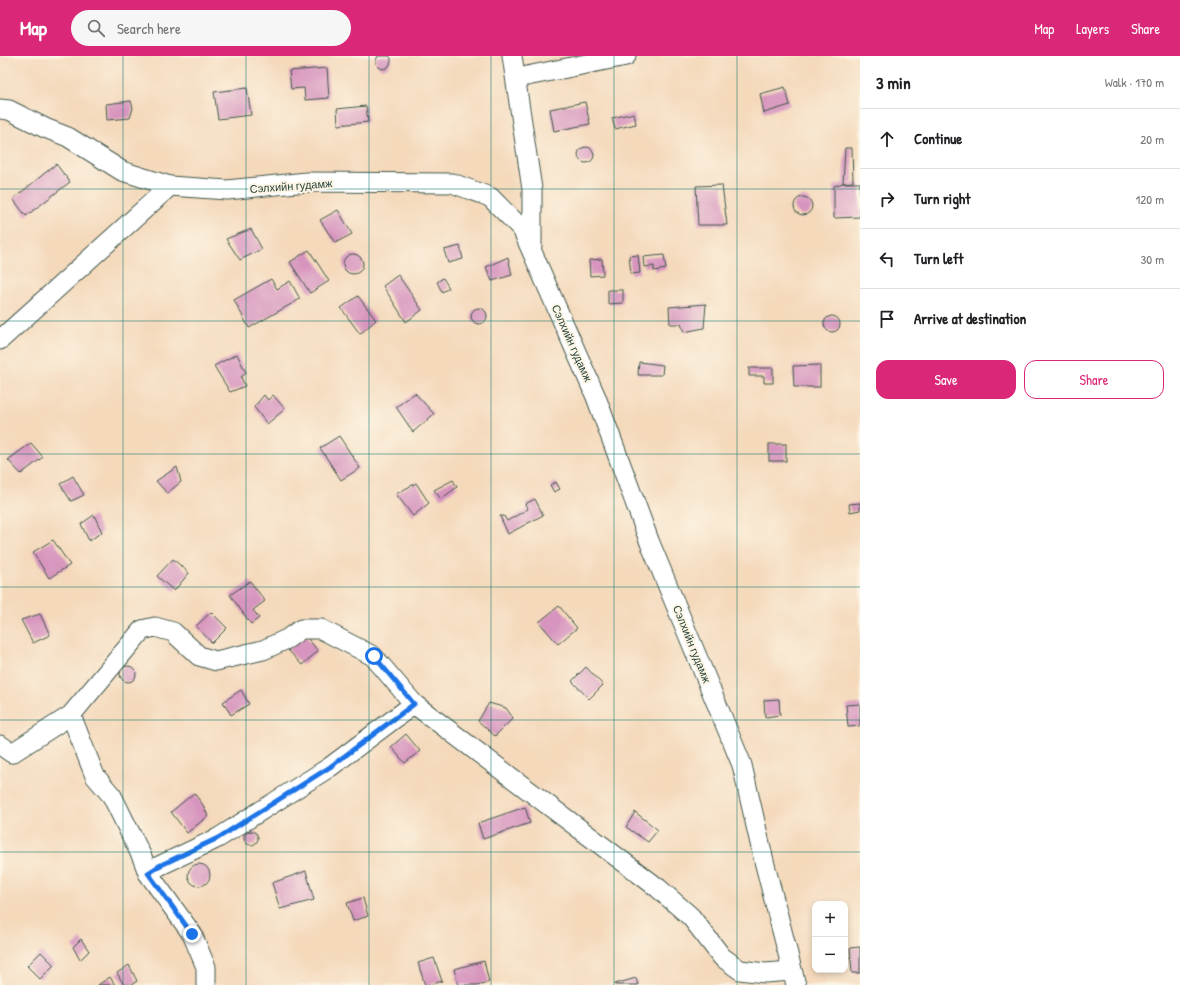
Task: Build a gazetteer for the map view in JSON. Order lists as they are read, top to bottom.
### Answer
{
  "streets": {
    "street": ["Сэлхийн гудамж"]
  },
  "page": {
    "header": "Map",
    "search": "Search here",
    "nav": ["Map", "Layers", "Share"],
    "heading": ["3 min", "Walk · 170 m"],
    "list": [
      ["Continue", "20 m"],
      ["Turn right", "120 m"],
      ["Turn left", "30 m"],
      "Arrive at destination"
    ],
    "buttons": ["Save", "Share"],
    "map_buttons": ["+", "−"]
  }
}
